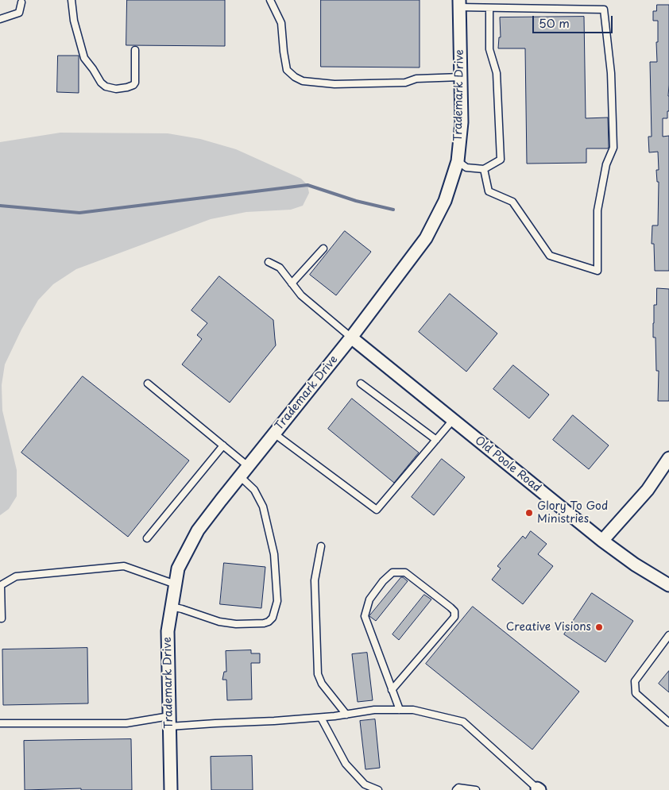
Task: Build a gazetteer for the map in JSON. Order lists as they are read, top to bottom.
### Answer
{
  "streets": {
    "street": ["Trademark Drive", "Old Poole Road"]
  },
  "crossings": [
    ["Trademark Drive", "Old Poole Road"]
  ],
  "places": ["Glory To God Ministries", "Creative Visions"],
  "scale_bar": "50 m"
}
